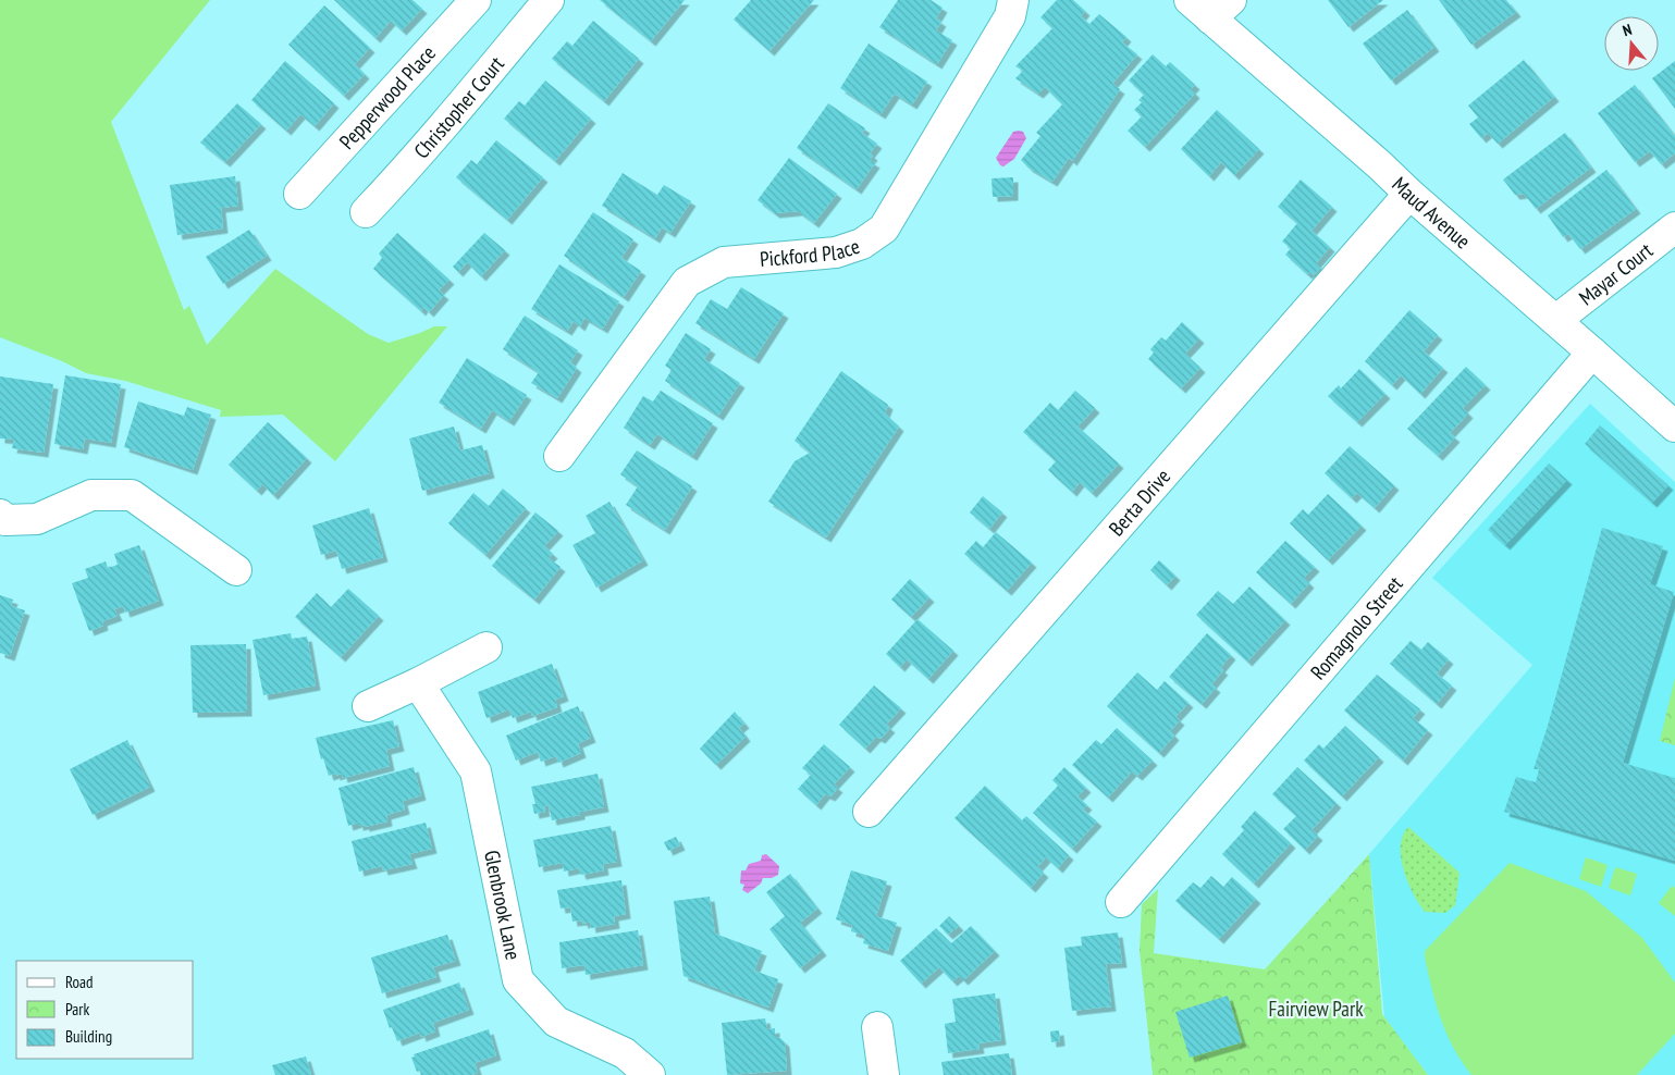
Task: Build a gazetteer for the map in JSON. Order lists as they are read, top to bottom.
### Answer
{
  "streets": {
    "street": [
      "Pepperwood Place",
      "Christopher Court",
      "Maud Avenue",
      "Pickford Place",
      "Mayar Court",
      "Berta Drive",
      "Romagnolo Street",
      "Glenbrook Lane"
    ]
  },
  "crossings": [
    ["Maud Avenue", "Mayar Court"],
    ["Maud Avenue", "Berta Drive"],
    ["Maud Avenue", "Romagnolo Street"]
  ],
  "parks": ["Fairview Park"],
  "legend": ["Road", "Park", "Building"],
  "north": "top"
}
